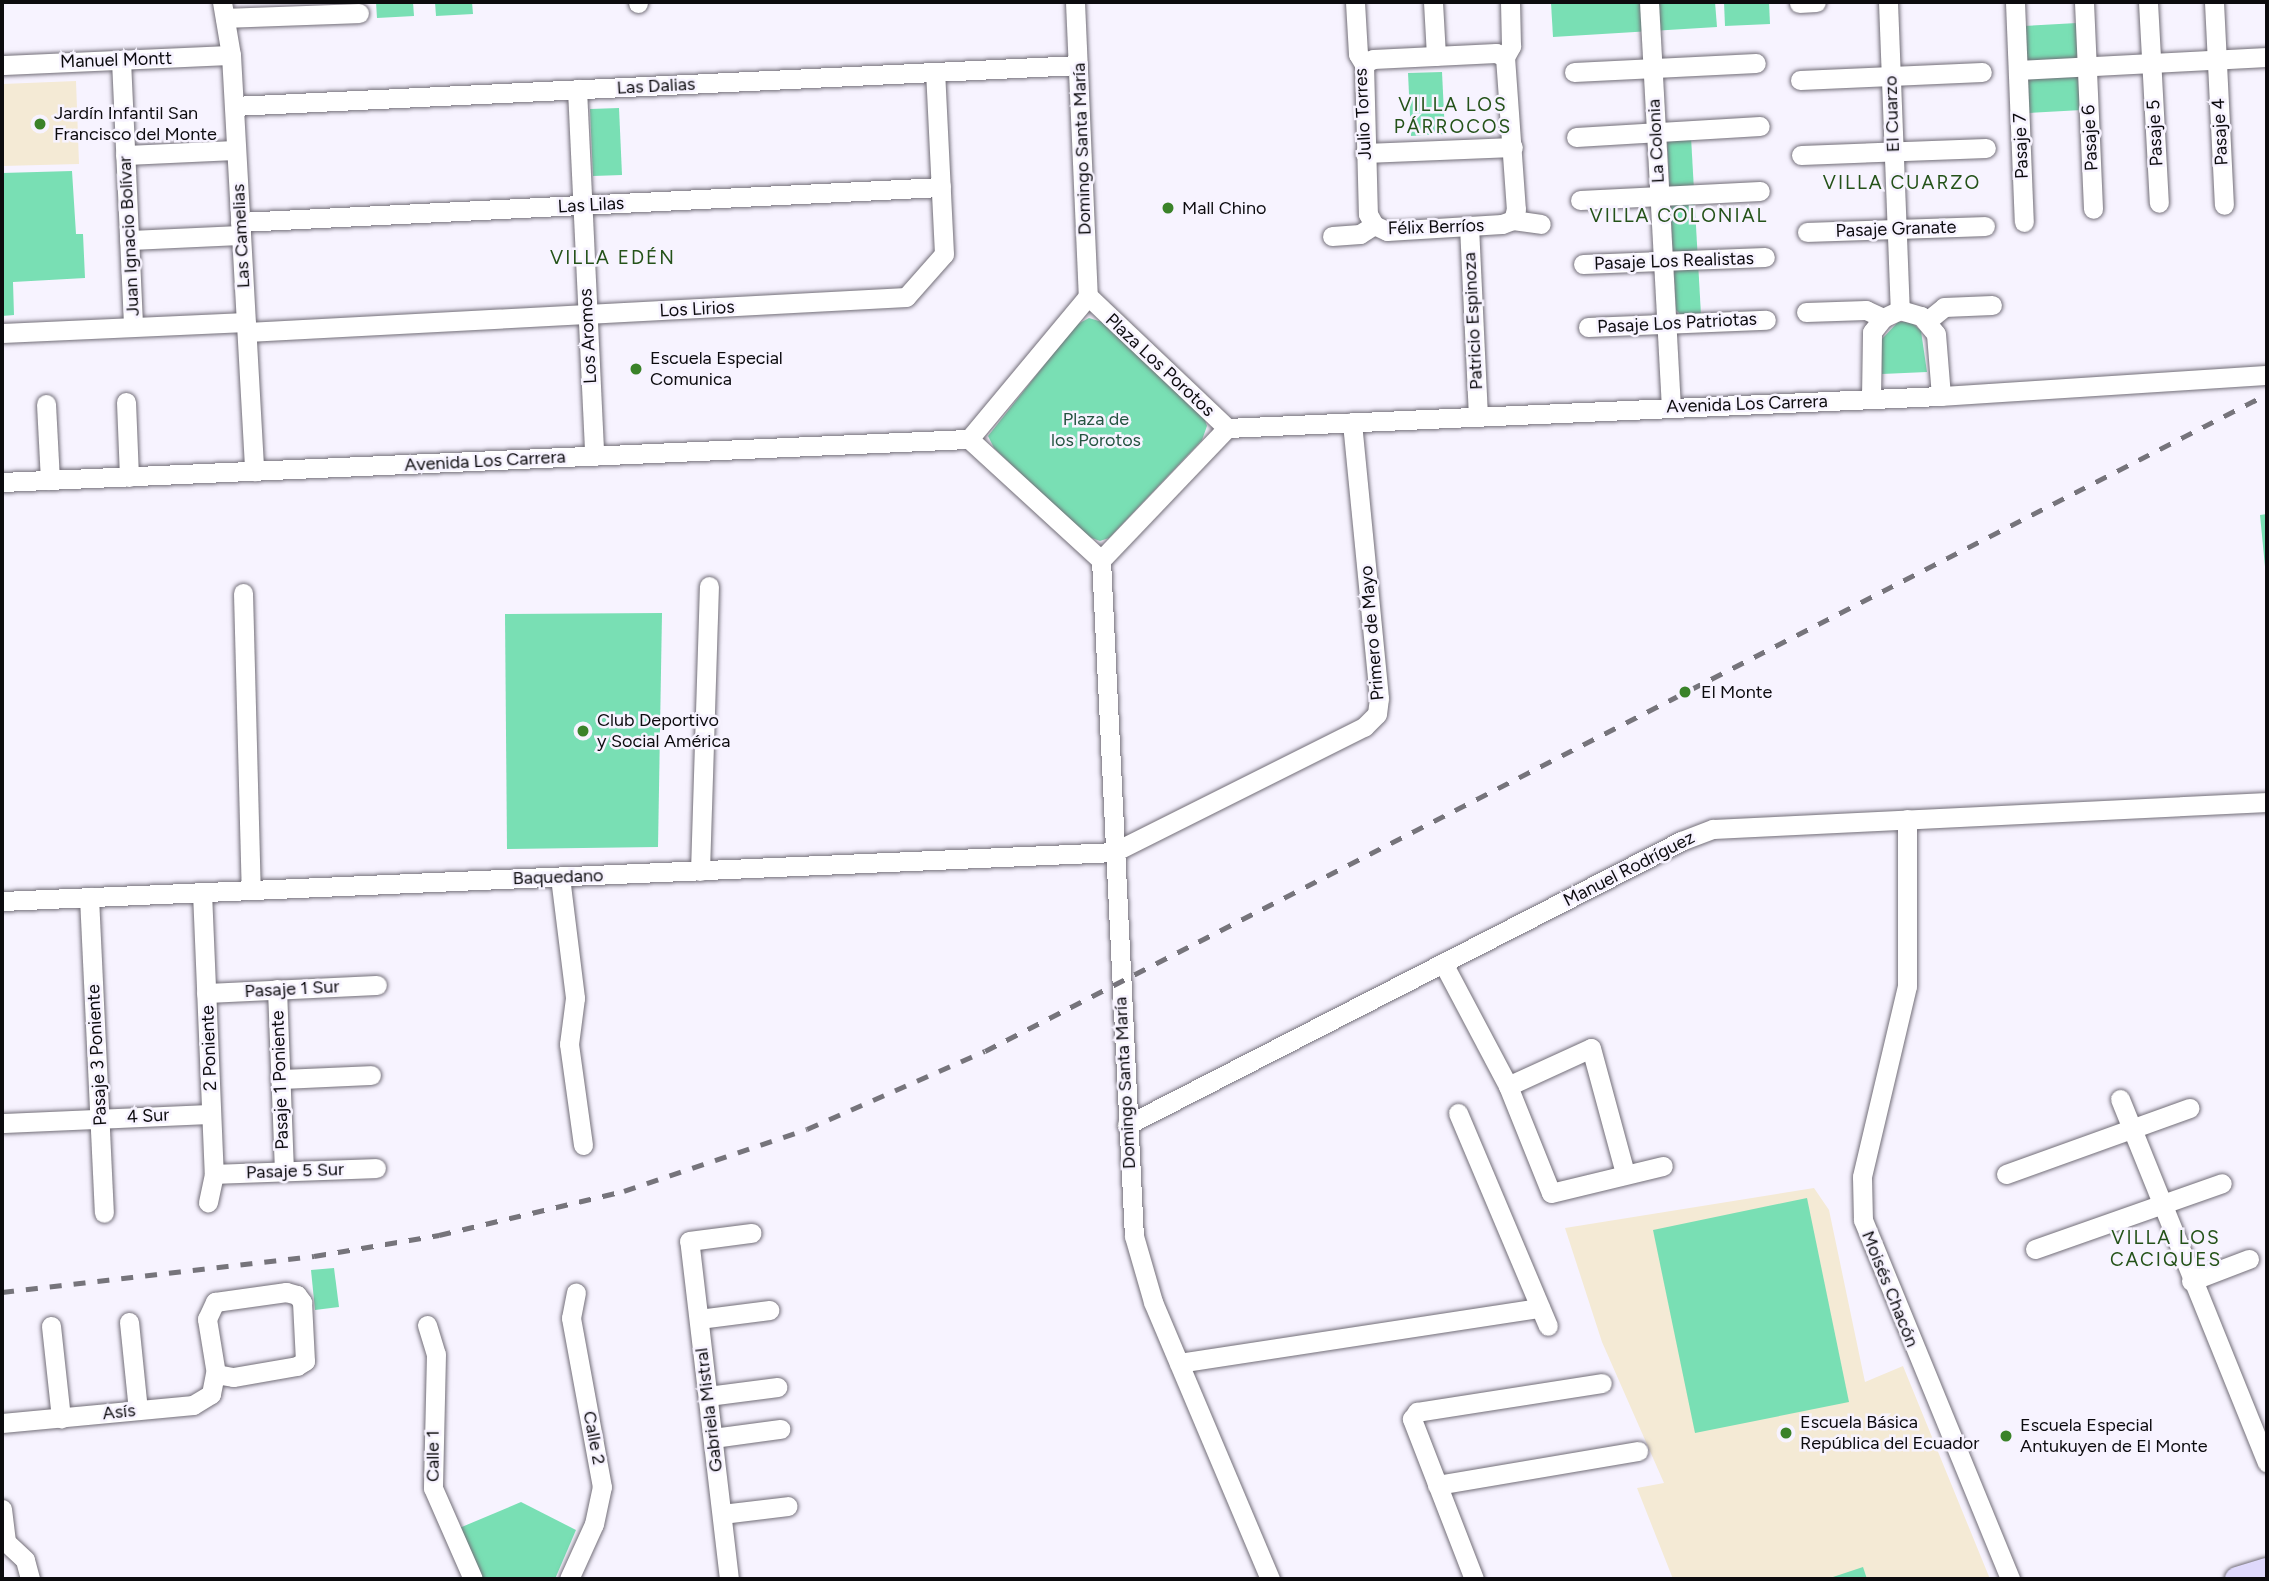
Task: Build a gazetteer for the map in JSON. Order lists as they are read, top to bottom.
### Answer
{
  "streets": {
    "street": [
      "Manuel Montt",
      "Las Dalias",
      "Julio Torres",
      "El Cuarzo",
      "Pasaje 4",
      "Pasaje 5",
      "Pasaje 6",
      "La Colonia",
      "Pasaje 7",
      "Domingo Santa María",
      "Las Lilas",
      "Félix Berríos",
      "Pasaje Granate",
      "Juan Ignacio Bolívar",
      "Las Camelias",
      "Pasaje Los Realistas",
      "Los Lirios",
      "Patricio Espinoza",
      "Pasaje Los Patriotas",
      "Los Aromos",
      "Plaza Los Porotos",
      "Avenida Los Carrera",
      "Primero de Mayo",
      "Manuel Rodríguez",
      "Baquedano",
      "Pasaje 1 Sur",
      "2 Poniente",
      "Pasaje 3 Poniente",
      "Pasaje 1 Poniente",
      "4 Sur",
      "Pasaje 5 Sur",
      "Moisés Chacón",
      "Gabriela Mistral",
      "Asís",
      "Calle 2",
      "Calle 1"
    ]
  },
  "crossings": [
    ["Manuel Montt", "Juan Ignacio Bolívar"],
    ["Manuel Montt", "Las Camelias"],
    ["Las Dalias", "Domingo Santa María"],
    ["Las Dalias", "Las Camelias"],
    ["Las Dalias", "Los Lirios"],
    ["Las Dalias", "Los Aromos"],
    ["Julio Torres", "Félix Berríos"],
    ["El Cuarzo", "Pasaje Granate"],
    ["El Cuarzo", "Avenida Los Carrera"],
    ["La Colonia", "Pasaje Los Realistas"],
    ["La Colonia", "Pasaje Los Patriotas"],
    ["La Colonia", "Avenida Los Carrera"],
    ["Domingo Santa María", "Plaza Los Porotos"],
    ["Domingo Santa María", "Primero de Mayo"],
    ["Domingo Santa María", "Manuel Rodríguez"],
    ["Domingo Santa María", "Baquedano"],
    ["Las Lilas", "Juan Ignacio Bolívar"],
    ["Las Lilas", "Las Camelias"],
    ["Las Lilas", "Los Lirios"],
    ["Las Lilas", "Los Aromos"],
    ["Félix Berríos", "Patricio Espinoza"],
    ["Juan Ignacio Bolívar", "Los Lirios"],
    ["Las Camelias", "Los Lirios"],
    ["Las Camelias", "Avenida Los Carrera"],
    ["Los Lirios", "Los Aromos"],
    ["Patricio Espinoza", "Avenida Los Carrera"],
    ["Los Aromos", "Avenida Los Carrera"],
    ["Plaza Los Porotos", "Avenida Los Carrera"],
    ["Avenida Los Carrera", "Primero de Mayo"],
    ["Primero de Mayo", "Baquedano"],
    ["Manuel Rodríguez", "Moisés Chacón"],
    ["Baquedano", "2 Poniente"],
    ["Baquedano", "Pasaje 3 Poniente"],
    ["Pasaje 1 Sur", "2 Poniente"],
    ["Pasaje 1 Sur", "Pasaje 1 Poniente"],
    ["2 Poniente", "4 Sur"],
    ["2 Poniente", "Pasaje 5 Sur"],
    ["Pasaje 3 Poniente", "4 Sur"],
    ["Pasaje 1 Poniente", "Pasaje 5 Sur"]
  ],
  "districts": [
    "VILLA LOS PÁRROCOS",
    "VILLA CUARZO",
    "VILLA COLONIAL",
    "VILLA EDÉN",
    "VILLA LOS CACIQUES"
  ],
  "parks": ["Plaza de los Porotos"],
  "places": [
    "Jardín Infantil San Francisco del Monte",
    "Mall Chino",
    "Escuela Especial Comunica",
    "El Monte",
    "Club Deportivo y Social América",
    "Escuela Básica República del Ecuador",
    "Escuela Especial Antukuyen de El Monte"
  ]
}
